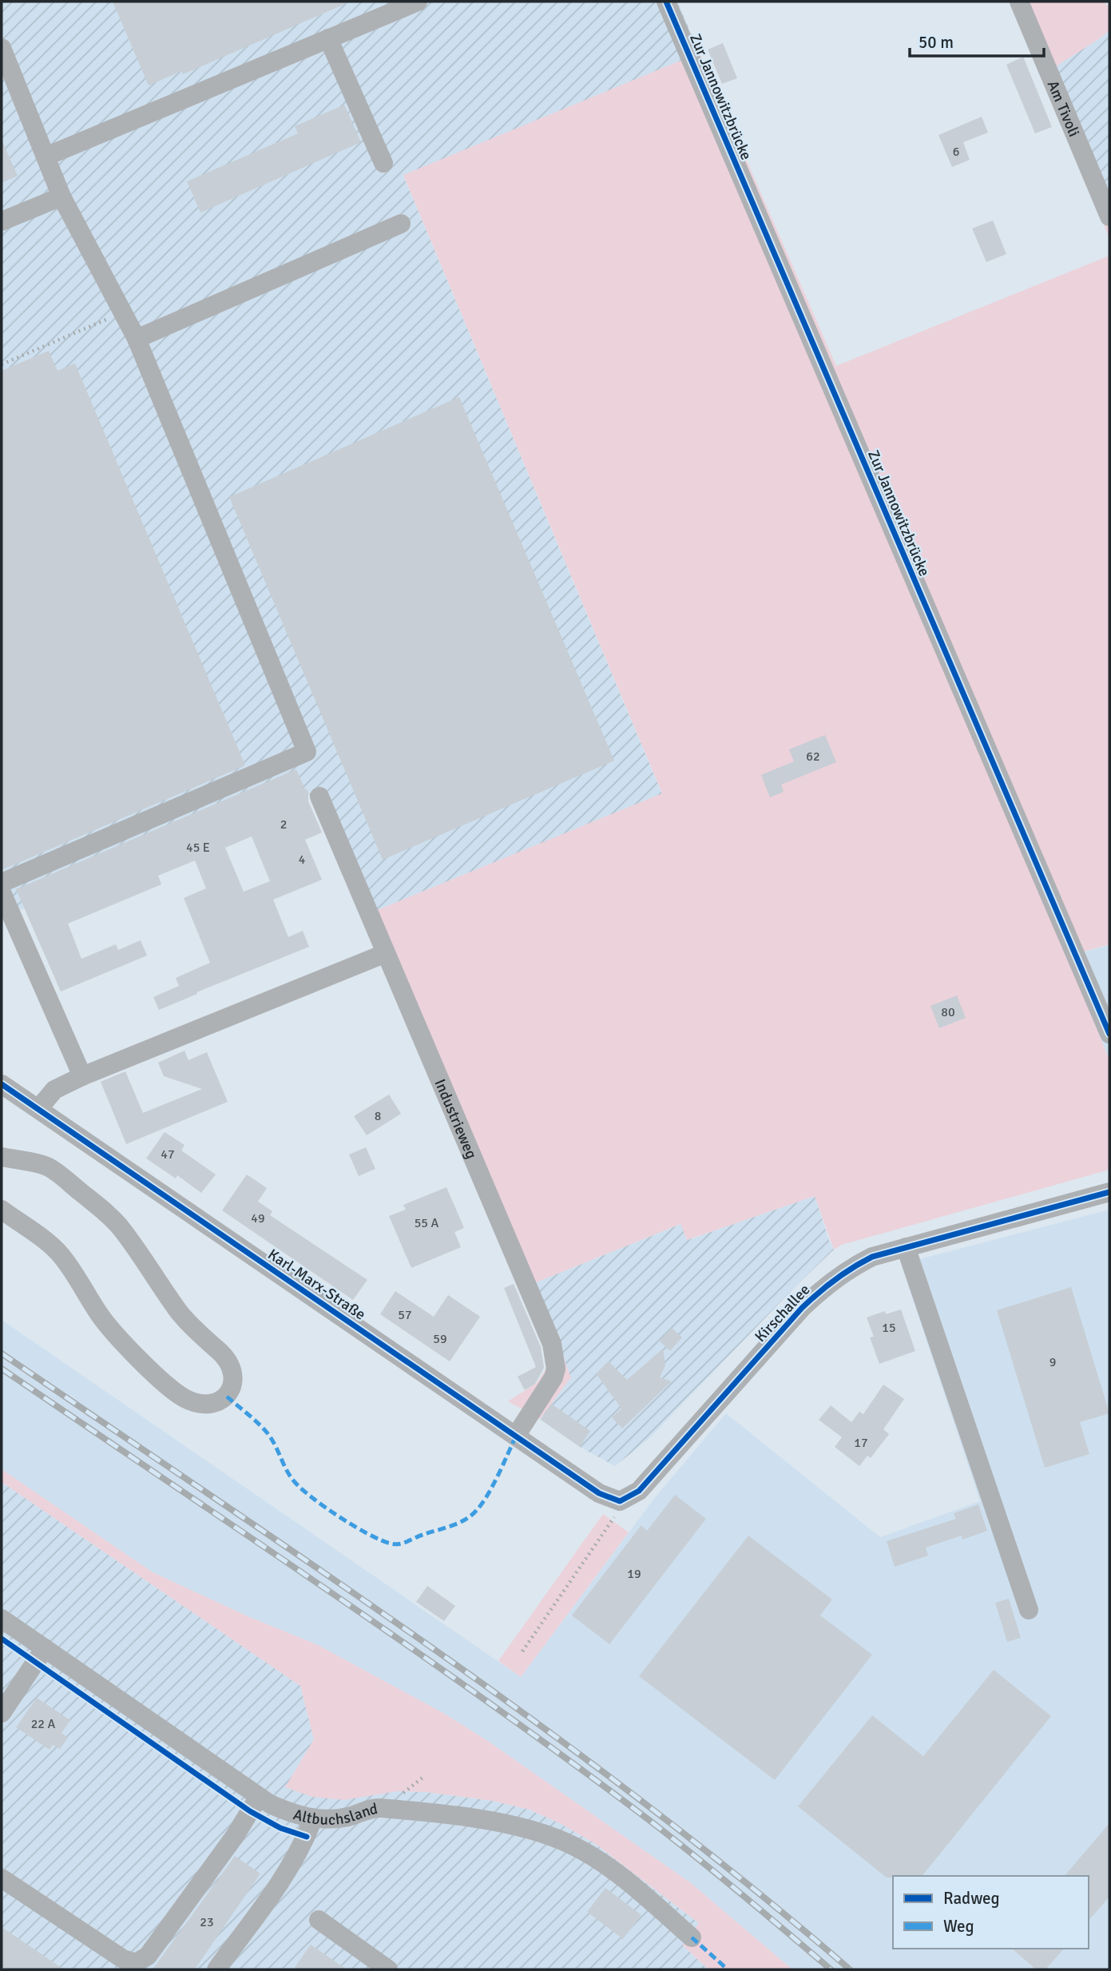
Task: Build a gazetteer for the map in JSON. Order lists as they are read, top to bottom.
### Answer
{
  "streets": {
    "street": [
      "Zur Jannowitzbrücke",
      "Am Tivoli",
      "Industrieweg",
      "Karl-Marx-Straße",
      "Kirschallee",
      "Altbuchsland"
    ]
  },
  "crossings": [
    ["Industrieweg", "Karl-Marx-Straße"],
    ["Karl-Marx-Straße", "Kirschallee"]
  ],
  "house_numbers": [
    "6",
    "62",
    "2",
    "45 E",
    "4",
    "80",
    "8",
    "47",
    "49",
    "55 A",
    "57",
    "15",
    "59",
    "9",
    "17",
    "19",
    "22 A",
    "23"
  ],
  "legend": ["Radweg", "Weg"],
  "scale_bar": "50 m"
}
